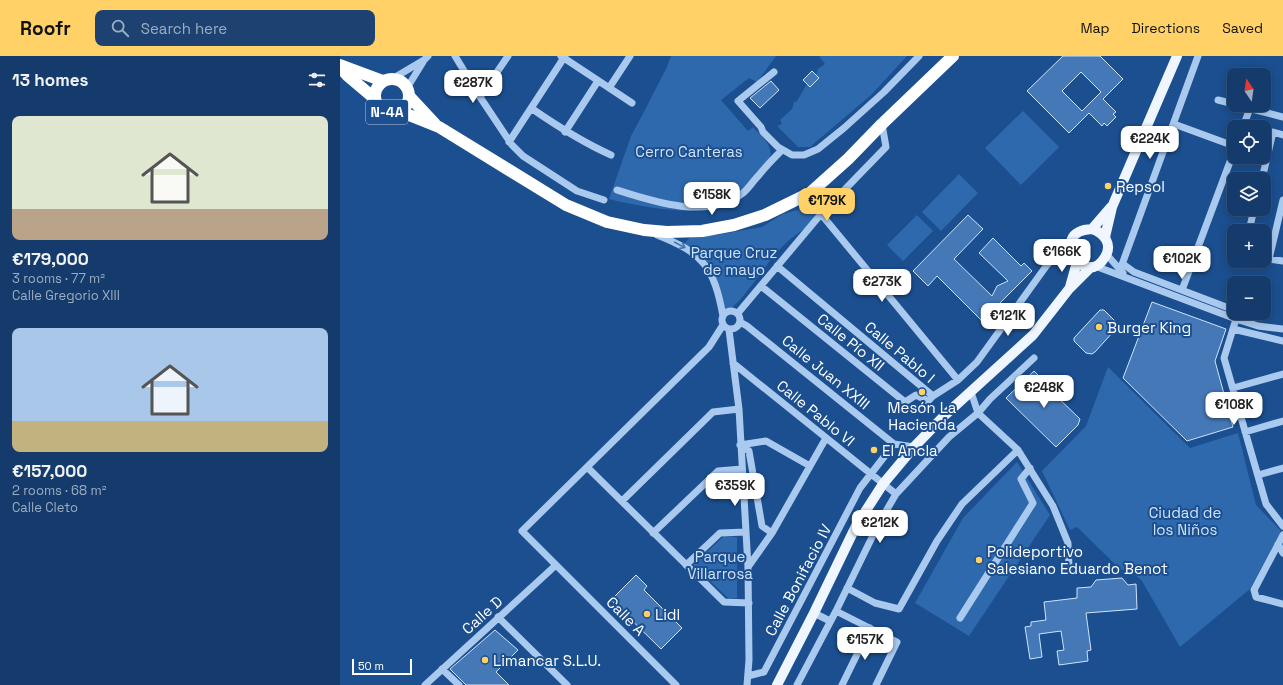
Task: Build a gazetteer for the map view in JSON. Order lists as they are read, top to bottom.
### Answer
{
  "streets": {
    "highway": ["N-4A"],
    "street": [
      "Calle Pío XII",
      "Calle Pablo I",
      "Calle Juan XXIII",
      "Calle Pablo VI",
      "Calle Bonifacio IV",
      "Calle D",
      "Calle A"
    ]
  },
  "crossings": [
    ["Calle Pío XII", "Calle Pablo I"],
    ["Calle Juan XXIII", "Calle Bonifacio IV"],
    ["Calle Pablo VI", "Calle Bonifacio IV"],
    ["Calle D", "Calle A"]
  ],
  "parks": [
    "Cerro Canteras",
    "Parque Cruz de mayo",
    "Ciudad de los Niños",
    "Parque Villarrosa"
  ],
  "places": [
    "Repsol",
    "Burger King",
    "Mesón La Hacienda",
    "El Ancla",
    "Polideportivo Salesiano Eduardo Benot",
    "Lidl",
    "Limancar S.L.U."
  ],
  "scale_bar": "50 m",
  "north": "top",
  "page": {
    "header": "Roofr",
    "search": "Search here",
    "nav": ["Map", "Directions", "Saved"],
    "heading": "13 homes",
    "map_buttons": ["+", "−"],
    "price": [
      "€287K",
      "€224K",
      "€158K",
      "€179K",
      "€166K",
      "€102K",
      "€273K",
      "€121K",
      "€248K",
      "€108K",
      "€359K",
      "€212K",
      "€157K"
    ],
    "list": [
      {
        "name": "€179,000",
        "note": "3 rooms · 77 m² · Calle Gregorio XIII"
      },
      {
        "name": "€157,000",
        "note": "2 rooms · 68 m² · Calle Cleto"
      }
    ],
    "scale": "50 m"
  }
}
